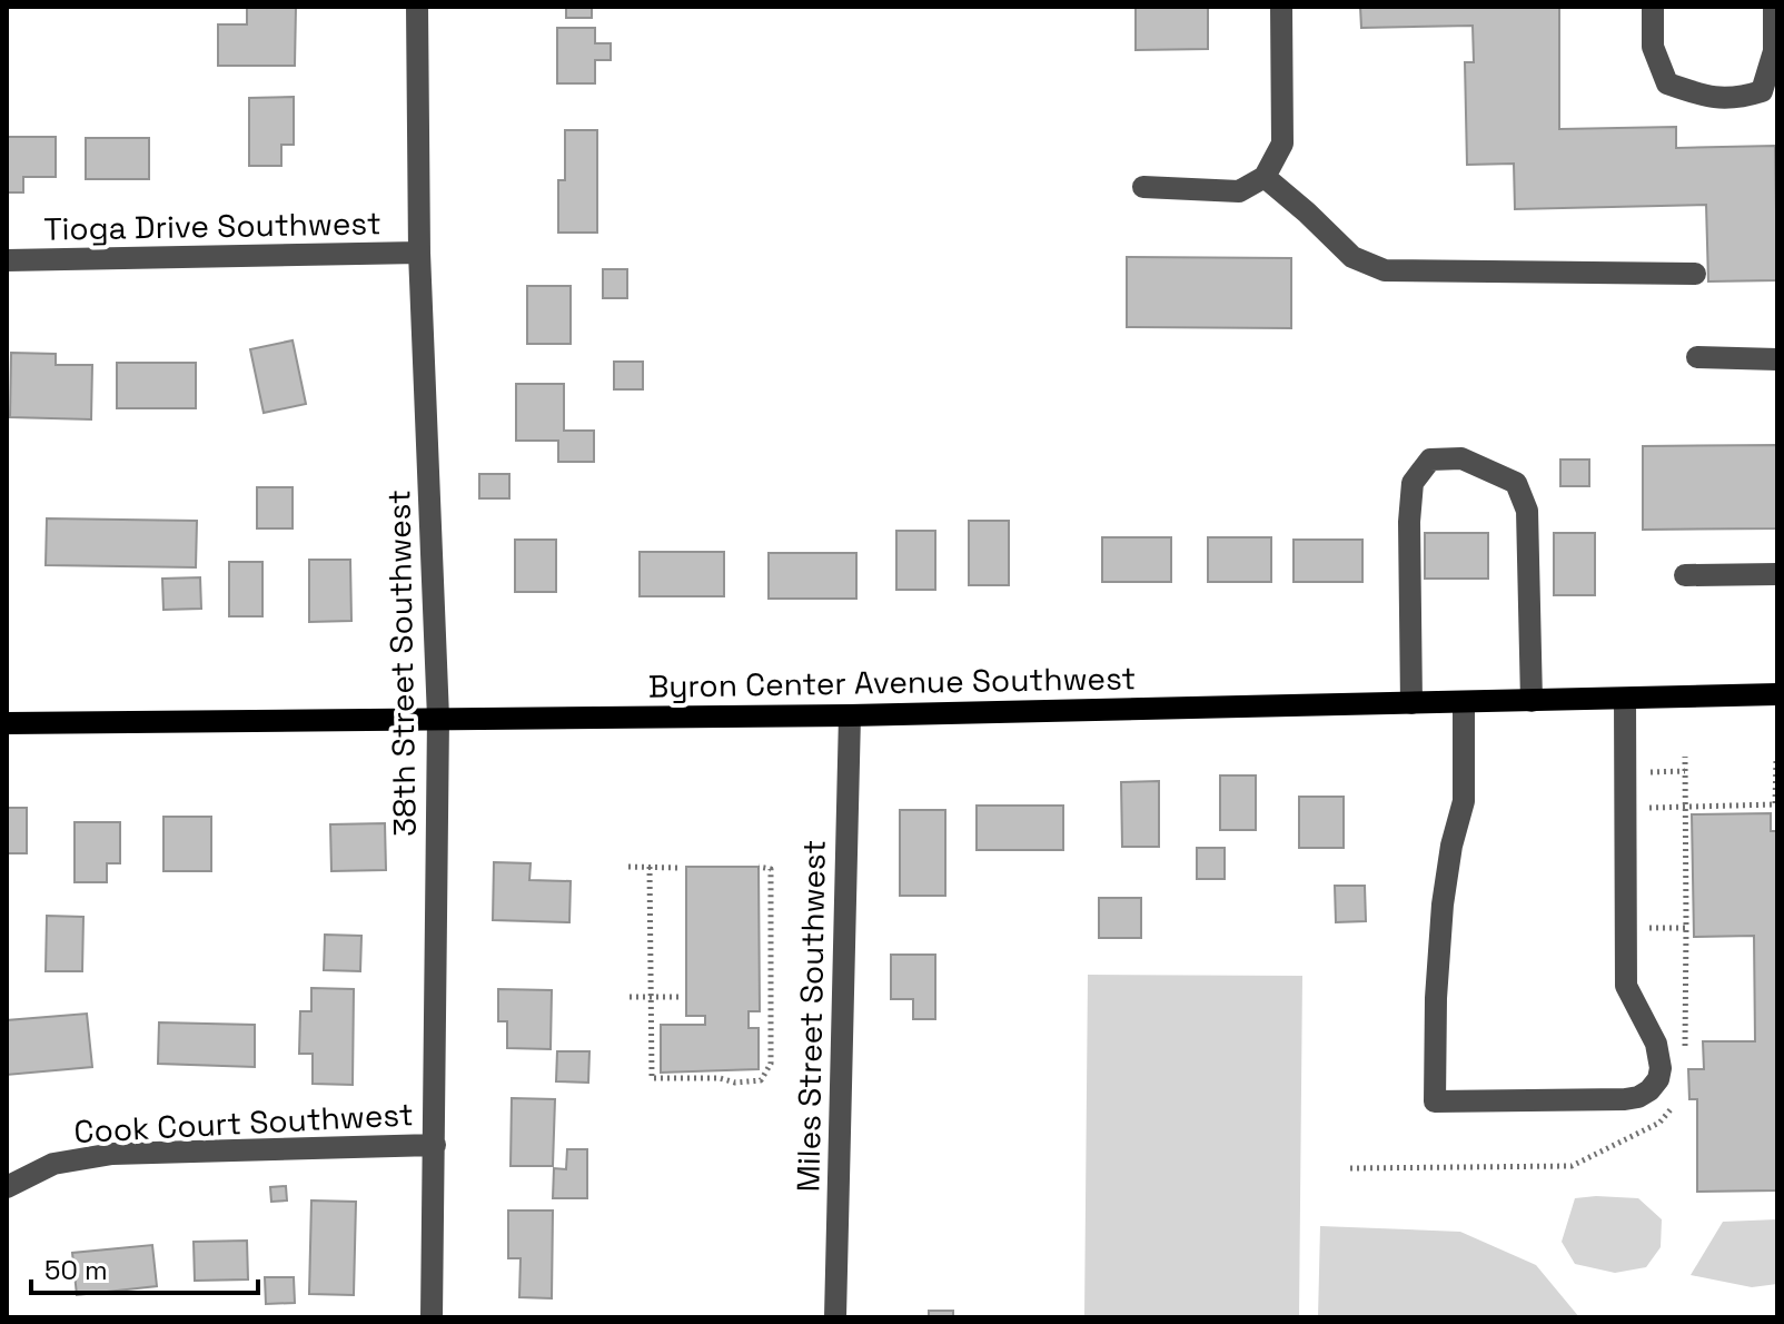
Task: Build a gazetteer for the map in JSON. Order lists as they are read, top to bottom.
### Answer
{
  "streets": {
    "main road": ["Byron Center Avenue Southwest"],
    "street": [
      "Tioga Drive Southwest",
      "38th Street Southwest",
      "Miles Street Southwest",
      "Cook Court Southwest"
    ]
  },
  "crossings": [
    ["Tioga Drive Southwest", "38th Street Southwest"],
    ["38th Street Southwest", "Byron Center Avenue Southwest"],
    ["38th Street Southwest", "Cook Court Southwest"],
    ["Byron Center Avenue Southwest", "Miles Street Southwest"]
  ],
  "scale_bar": "50 m"
}
